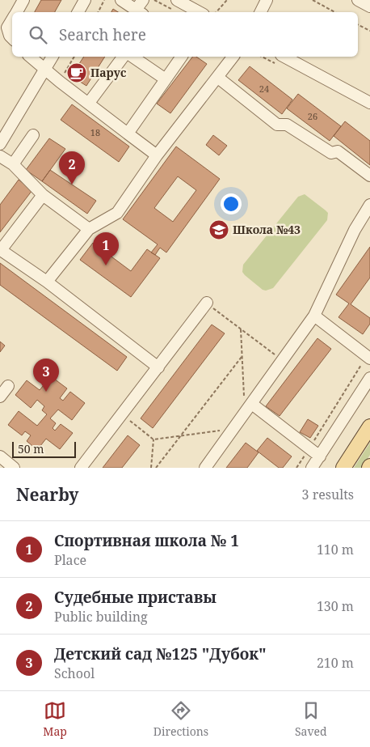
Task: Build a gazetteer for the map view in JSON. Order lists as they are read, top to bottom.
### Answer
{
  "places": {
    "cafe": ["Парус"],
    "school or university": ["Школа №43"]
  },
  "house_numbers": ["24", "26", "18"],
  "scale_bar": "50 m",
  "page": {
    "search": "Search here",
    "pins": ["2", "1", "3"],
    "scale": "50 m",
    "heading": ["Nearby", "3 results"],
    "list": [
      {
        "mark": "1",
        "name": "Спортивная школа № 1",
        "note": "Place",
        "value": "110 m"
      },
      {
        "mark": "2",
        "name": "Судебные приставы",
        "note": "Public building",
        "value": "130 m"
      },
      {
        "mark": "3",
        "name": "Детский сад №125 \"Дубок\"",
        "note": "School",
        "value": "210 m"
      }
    ],
    "nav": ["Map", "Directions", "Saved"]
  }
}
